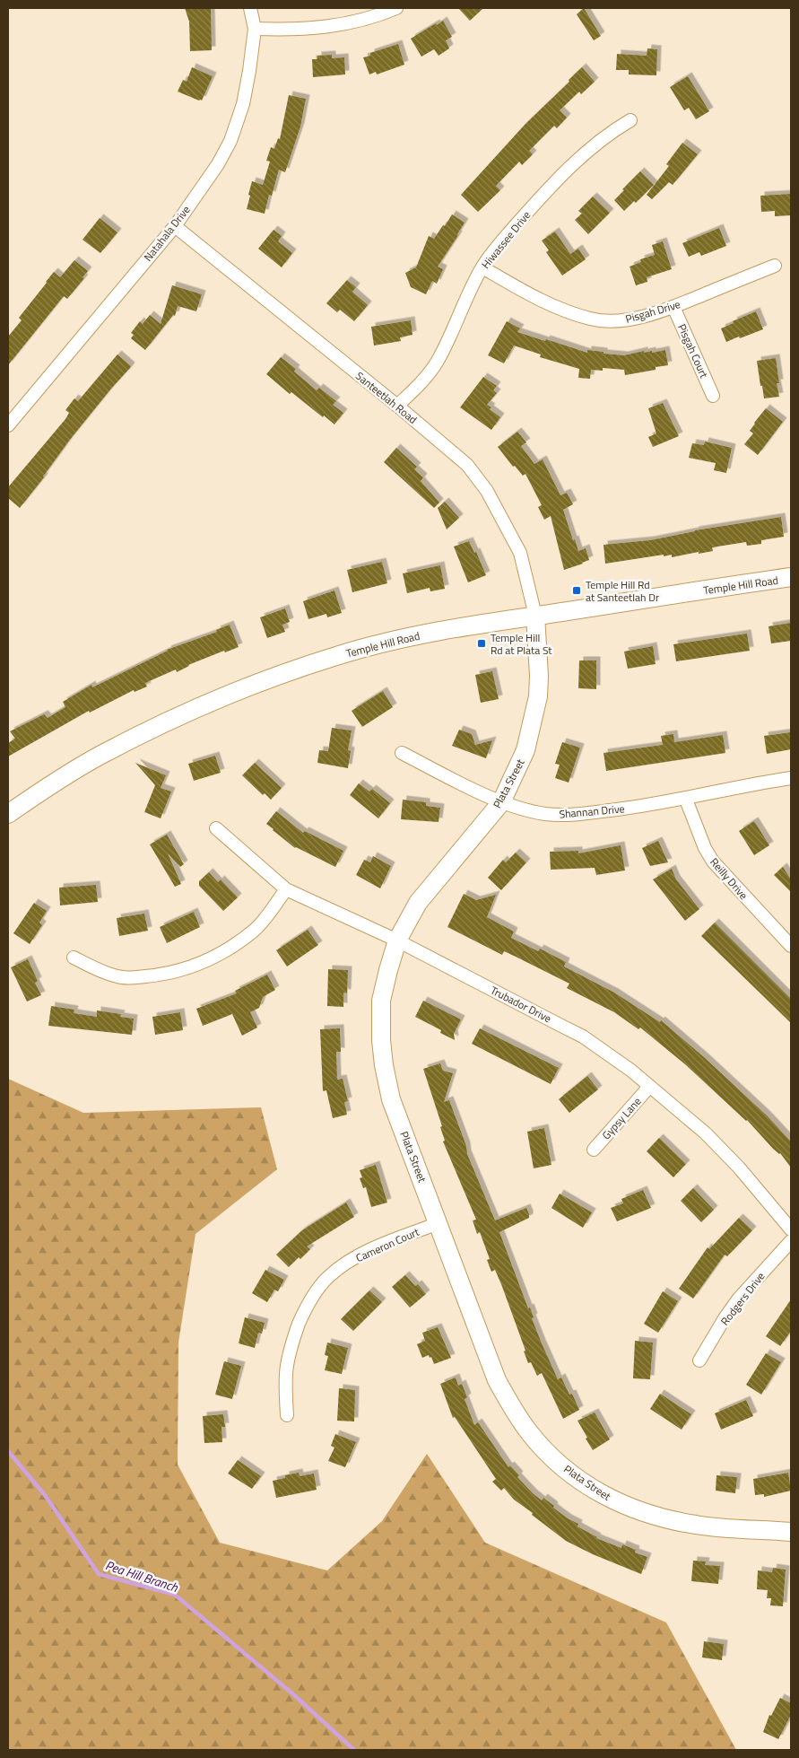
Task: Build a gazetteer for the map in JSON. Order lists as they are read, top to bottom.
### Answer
{
  "streets": {
    "street": [
      "Natahala Drive",
      "Hiwassee Drive",
      "Pisgah Drive",
      "Pisgah Court",
      "Santeetlah Road",
      "Temple Hill Road",
      "Plata Street",
      "Shannan Drive",
      "Reilly Drive",
      "Trubador Drive",
      "Gypsy Lane",
      "Cameron Court",
      "Rodgers Drive"
    ]
  },
  "crossings": [
    ["Natahala Drive", "Santeetlah Road"],
    ["Hiwassee Drive", "Pisgah Drive"],
    ["Hiwassee Drive", "Santeetlah Road"],
    ["Pisgah Drive", "Pisgah Court"],
    ["Santeetlah Road", "Temple Hill Road"],
    ["Santeetlah Road", "Plata Street"],
    ["Temple Hill Road", "Plata Street"],
    ["Plata Street", "Shannan Drive"],
    ["Plata Street", "Trubador Drive"],
    ["Plata Street", "Cameron Court"],
    ["Shannan Drive", "Reilly Drive"],
    ["Trubador Drive", "Gypsy Lane"]
  ],
  "water": ["Pea Hill Branch"],
  "places": {
    "transit": ["Temple Hill Rd at Santeetlah Dr", "Temple Hill Rd at Plata St"]
  }
}
